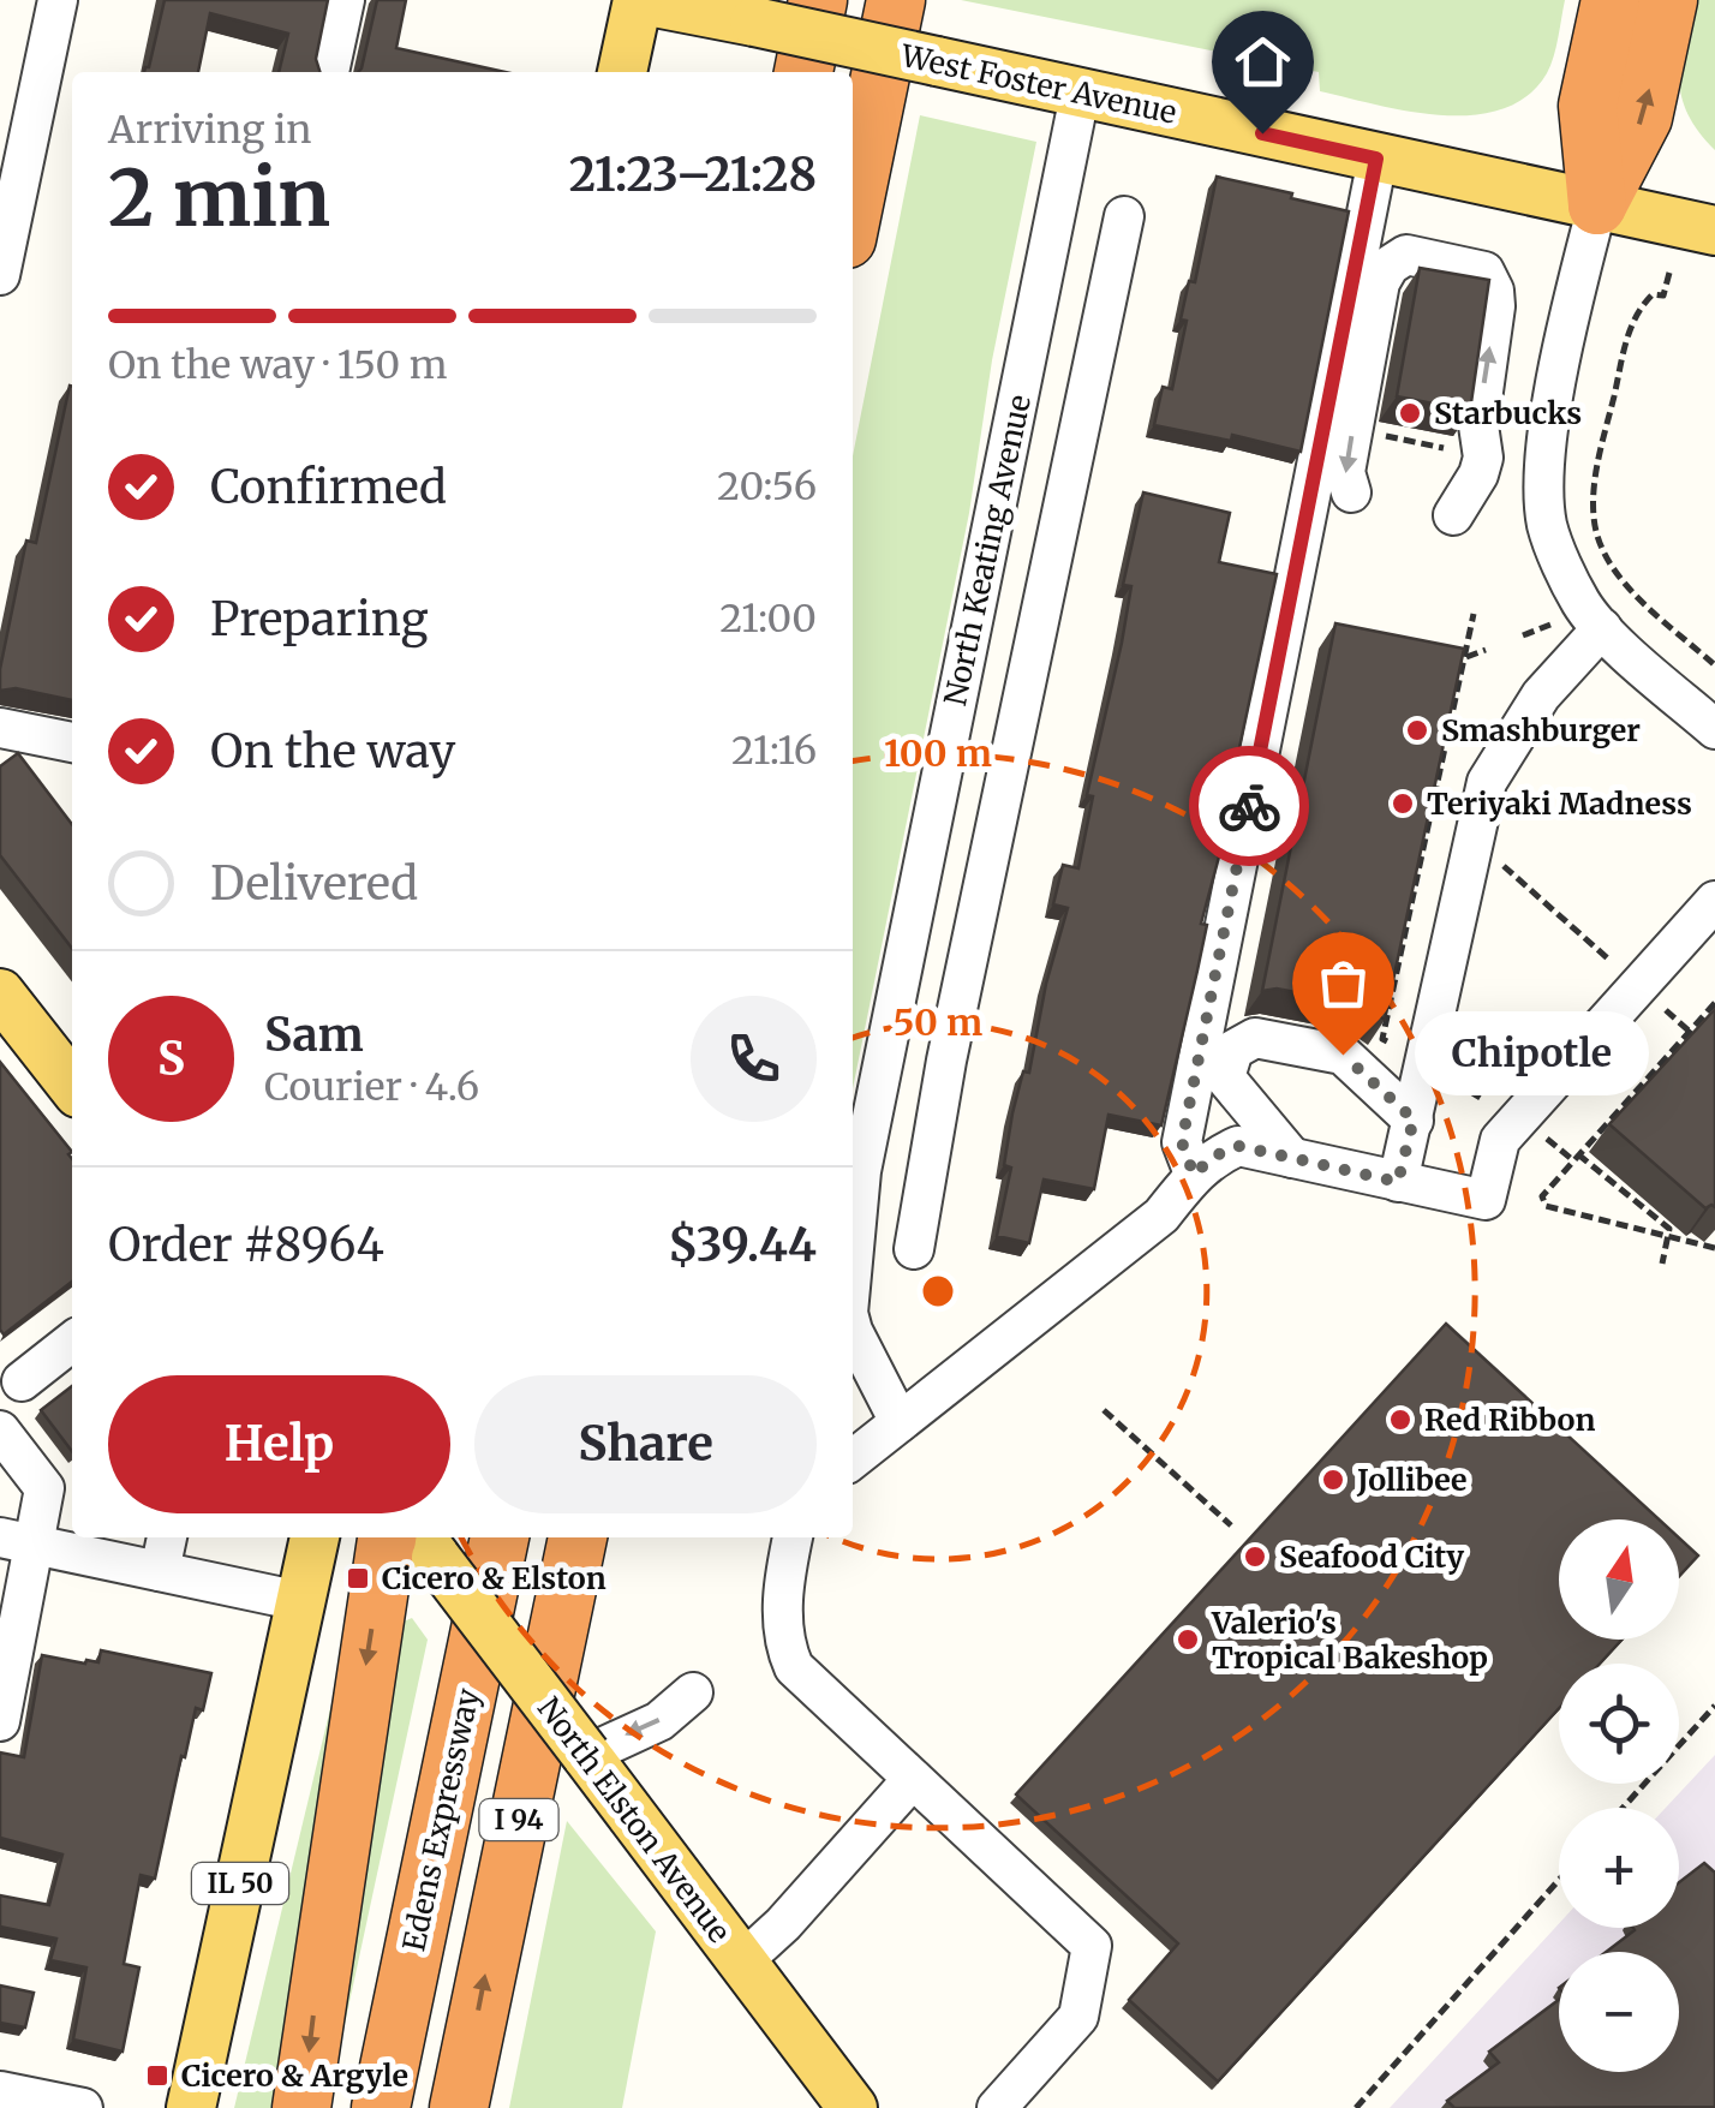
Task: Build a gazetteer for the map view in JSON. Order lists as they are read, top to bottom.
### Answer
{
  "streets": {
    "highway": ["Edens Expressway", "I 94"],
    "main road": ["West Foster Avenue", "North Elston Avenue", "IL 50"],
    "street": ["North Keating Avenue"]
  },
  "crossings": [
    ["West Foster Avenue", "North Keating Avenue"]
  ],
  "places": {
    "other": [
      "Starbucks",
      "Smashburger",
      "Teriyaki Madness",
      "Chipotle",
      "Red Ribbon",
      "Jollibee",
      "Seafood City",
      "Valerio's Tropical Bakeshop"
    ],
    "transit": ["Cicero & Elston", "Cicero & Argyle"]
  },
  "north": "top",
  "page": {
    "heading": ["2 min", "Arriving in", "21:23–21:28"],
    "panel": [
      "Sam",
      "Courier · 4.6",
      "Order #8964",
      "$39.44"
    ],
    "bar": "On the way · 150 m",
    "list": [
      ["Confirmed", "20:56"],
      ["Preparing", "21:00"],
      ["On the way", "21:16"],
      "Delivered"
    ],
    "round": "S",
    "bubble": "Chipotle",
    "buttons": ["Help", "Share"],
    "map_buttons": ["+", "−"]
  },
  "rings": ["100 m", "50 m"]
}
